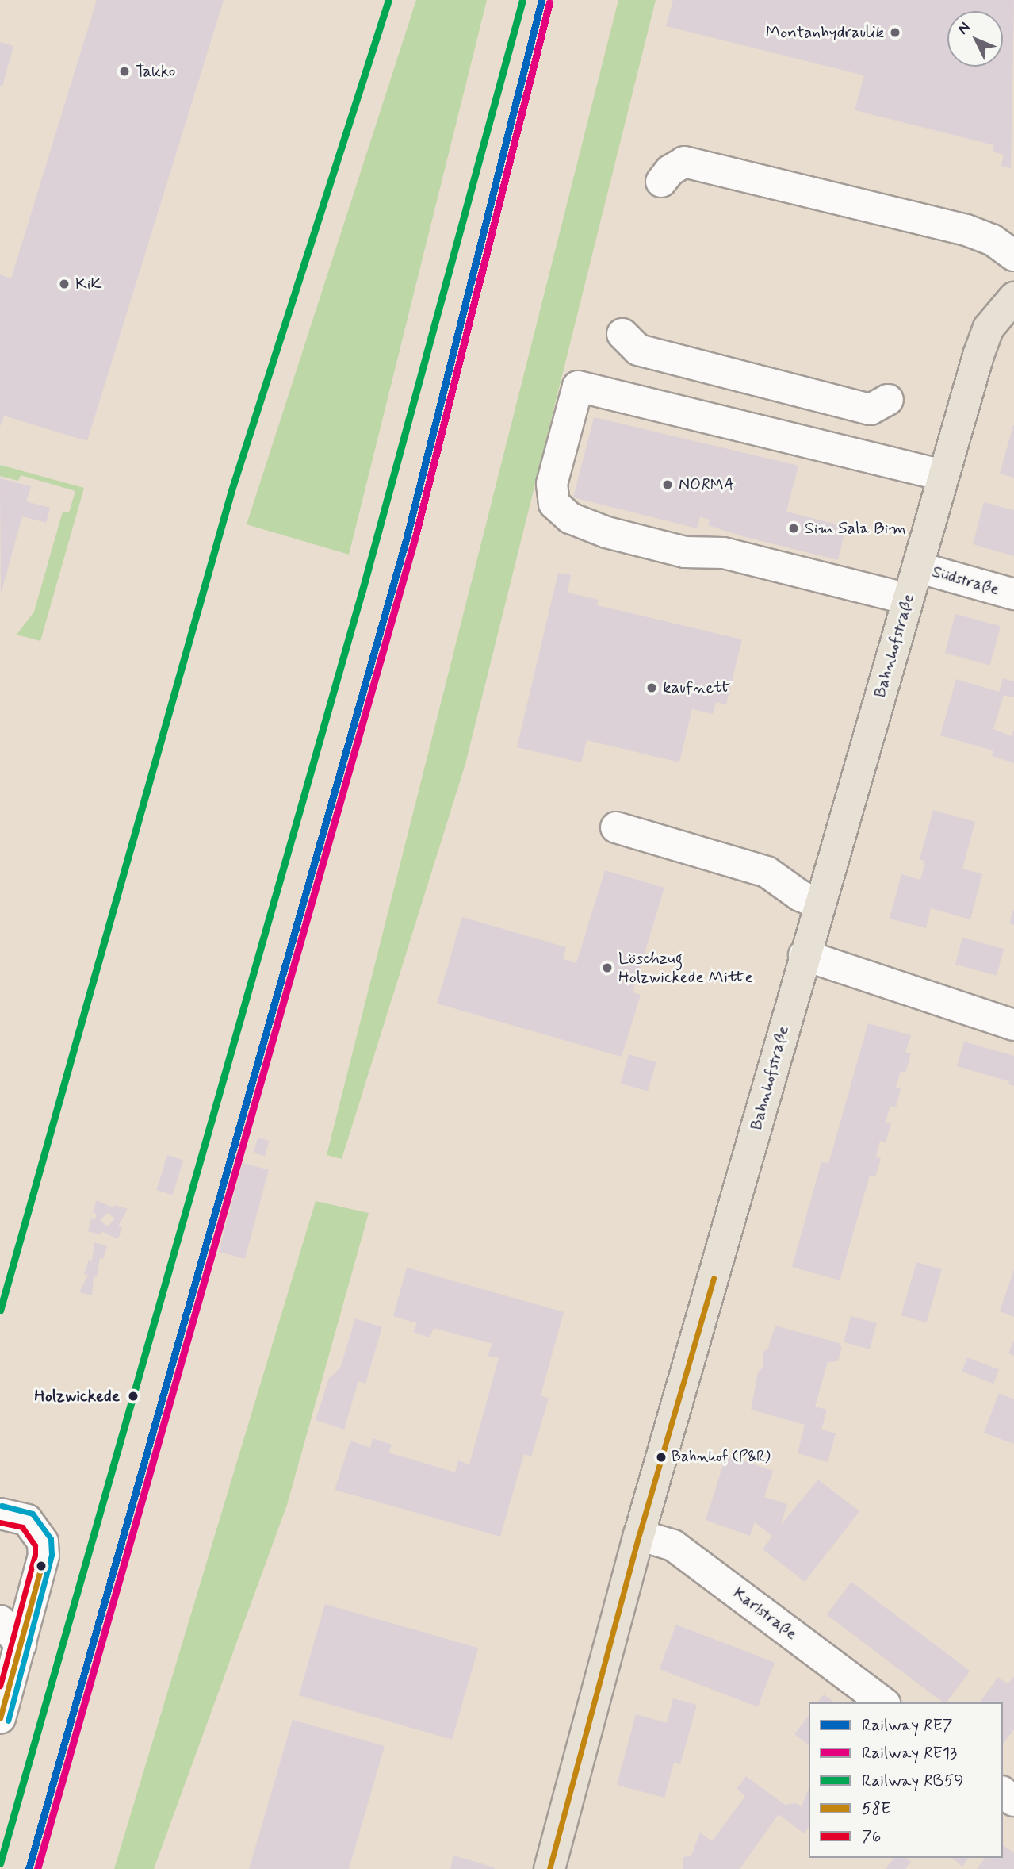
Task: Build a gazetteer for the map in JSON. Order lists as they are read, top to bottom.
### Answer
{
  "streets": {
    "main road": ["Bahnhofstraße"],
    "street": ["Südstraße", "Karlstraße"]
  },
  "crossings": [
    ["Südstraße", "Bahnhofstraße"],
    ["Bahnhofstraße", "Karlstraße"]
  ],
  "places": [
    "Montanhydraulik",
    "Takko",
    "KiK",
    "NORMA",
    "Sim Sala Bim",
    "kaufnett",
    "Löschzug Holzwickede Mitte",
    "Holzwickede",
    "Bahnhof (P&R)"
  ],
  "lines": [
    "rail line RE7",
    "rail line RB59",
    "rail line RE13",
    "transit line 58E",
    "transit line 76"
  ],
  "legend": [
    "Railway RE7",
    "Railway RE13",
    "Railway RB59",
    "58E",
    "76"
  ],
  "north": "top left"
}
